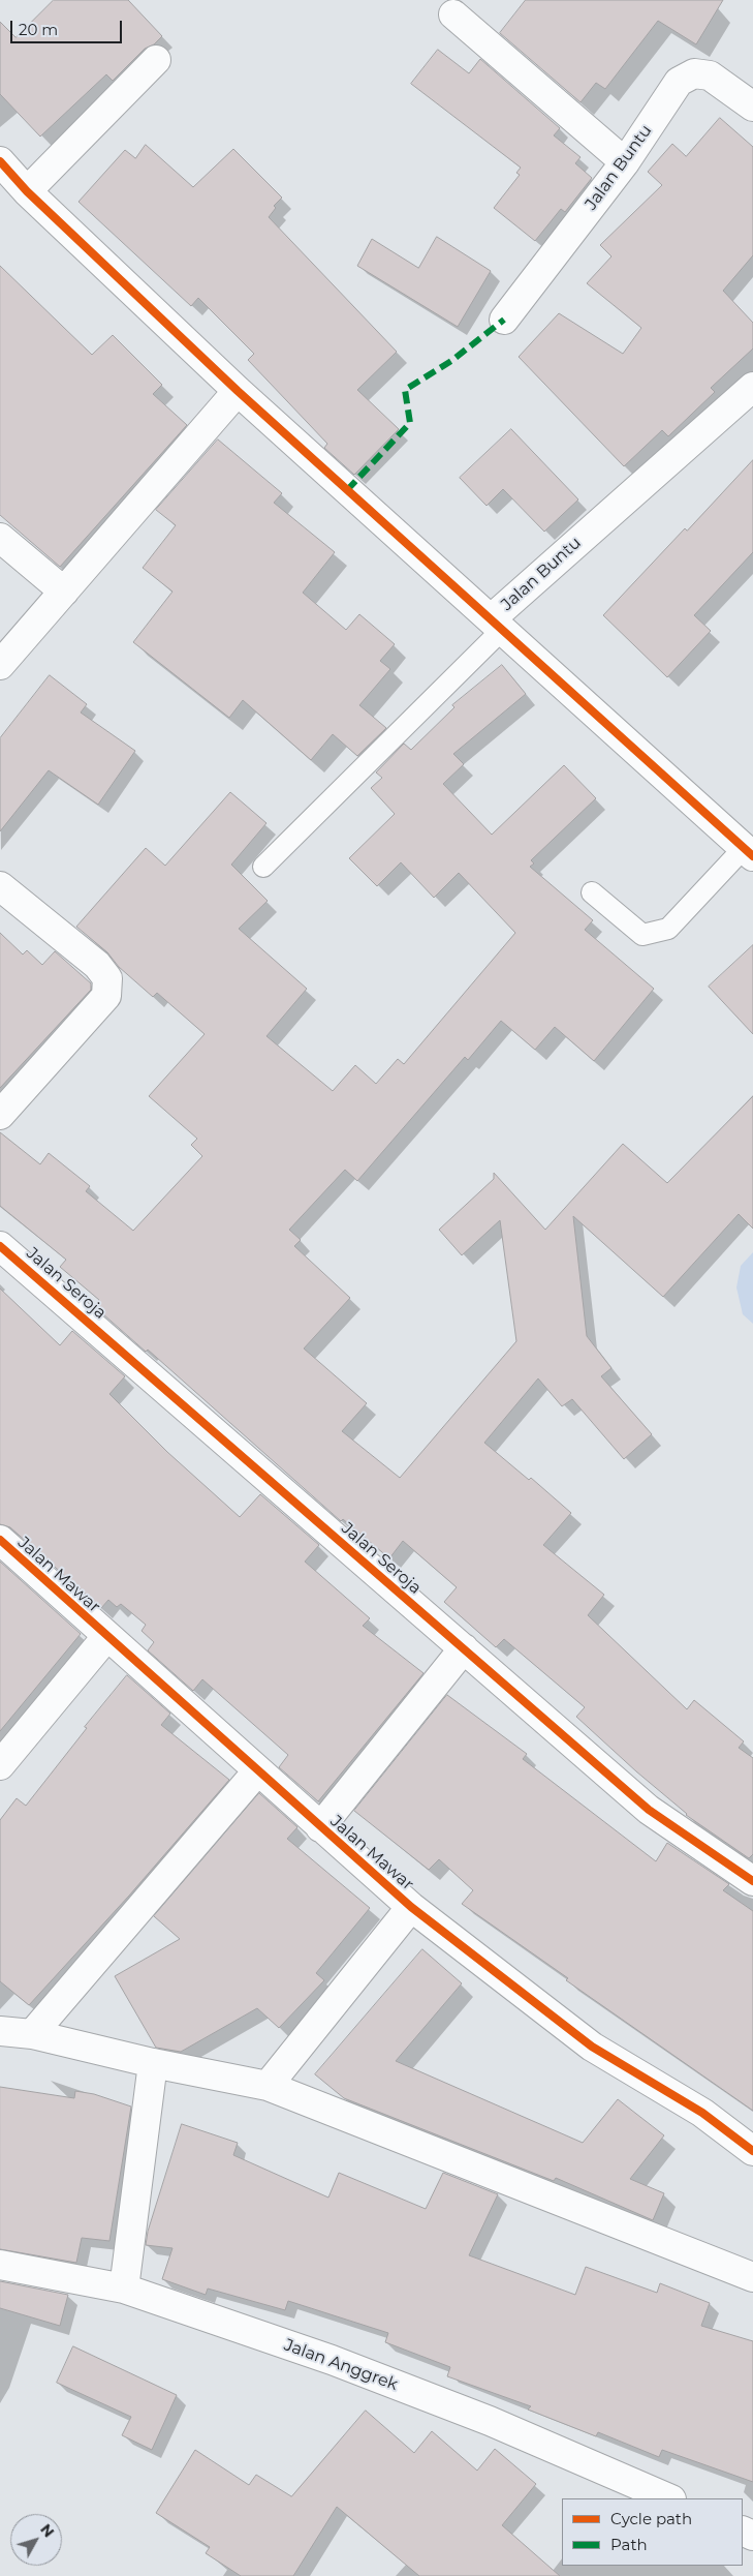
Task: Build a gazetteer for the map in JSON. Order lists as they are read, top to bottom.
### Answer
{
  "streets": {
    "street": [
      "Jalan Buntu",
      "Jalan Seroja",
      "Jalan Mawar",
      "Jalan Anggrek"
    ]
  },
  "legend": ["Cycle path", "Path"],
  "scale_bar": "20 m",
  "north": "top right"
}
